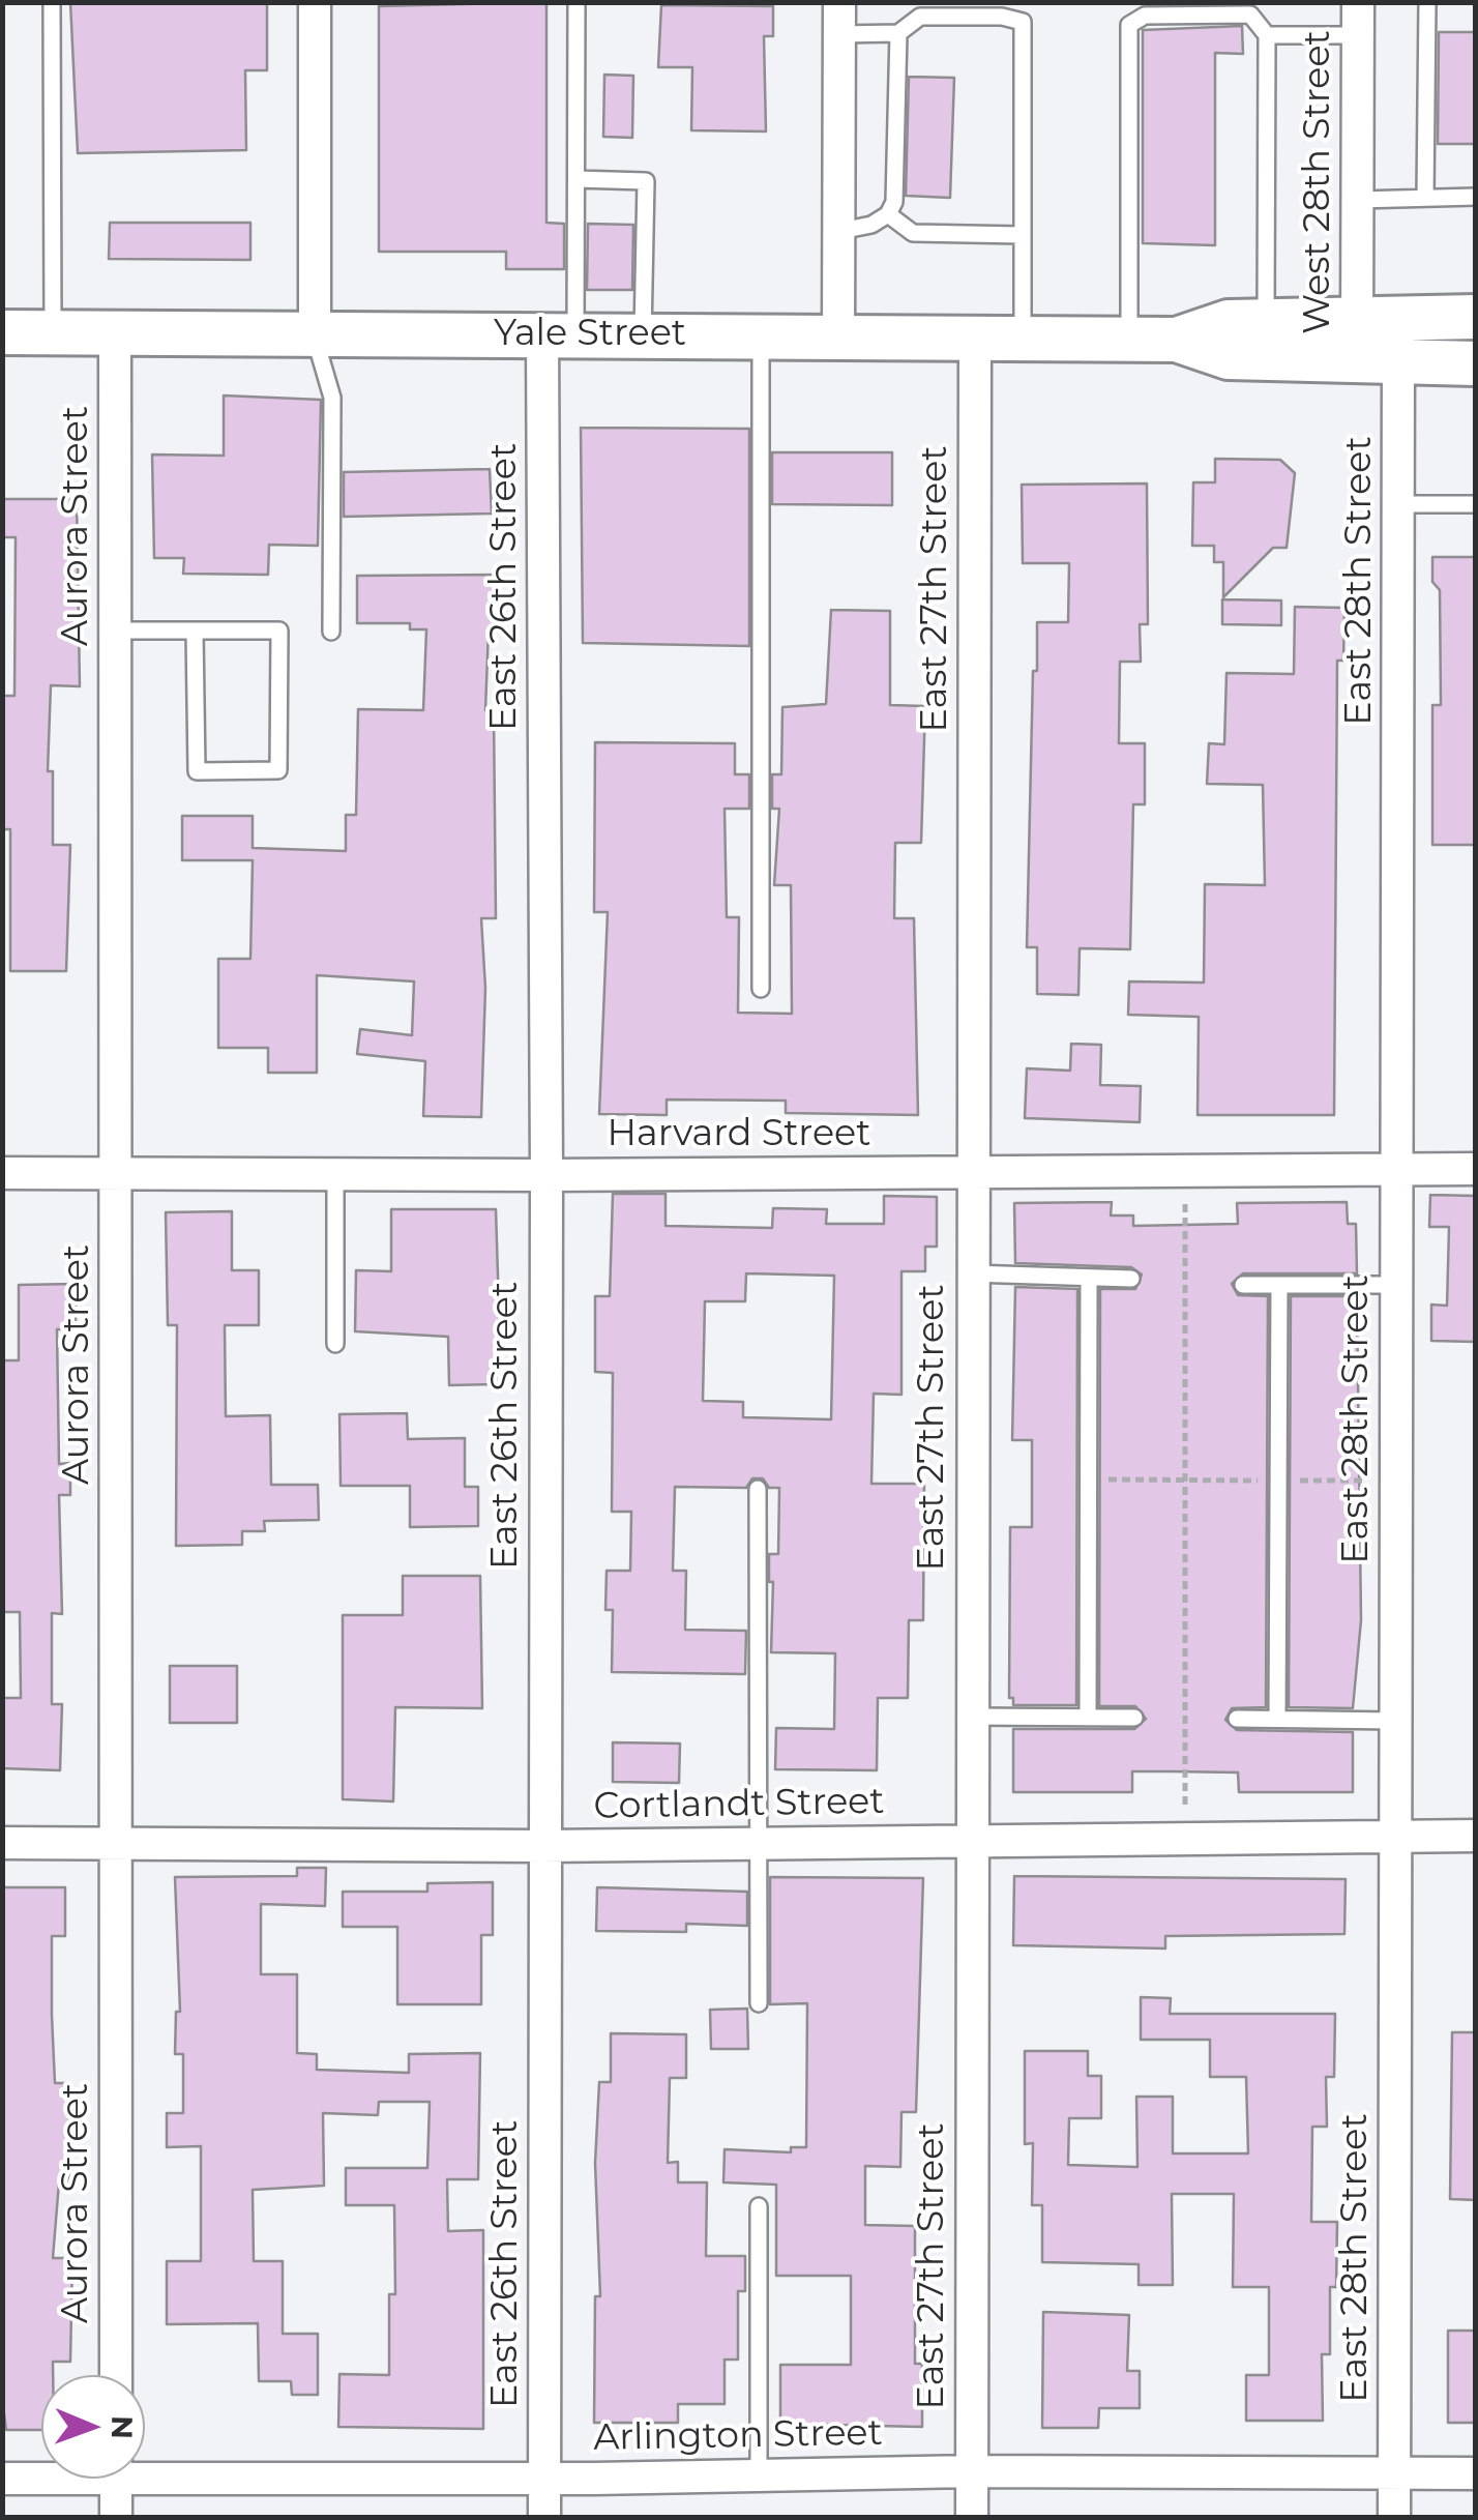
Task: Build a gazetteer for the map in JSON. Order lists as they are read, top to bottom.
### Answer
{
  "streets": {
    "main road": ["Yale Street"],
    "street": [
      "West 28th Street",
      "Aurora Street",
      "East 28th Street",
      "East 26th Street",
      "East 27th Street",
      "Harvard Street",
      "Cortlandt Street",
      "Arlington Street"
    ]
  },
  "crossings": [
    ["West 28th Street", "Yale Street"],
    ["West 28th Street", "East 28th Street"],
    ["Yale Street", "Aurora Street"],
    ["Yale Street", "East 28th Street"],
    ["Yale Street", "East 26th Street"],
    ["Yale Street", "East 27th Street"],
    ["Aurora Street", "Harvard Street"],
    ["Aurora Street", "Cortlandt Street"],
    ["East 28th Street", "Harvard Street"],
    ["East 28th Street", "Cortlandt Street"],
    ["East 28th Street", "Arlington Street"],
    ["East 26th Street", "Harvard Street"],
    ["East 26th Street", "Cortlandt Street"],
    ["East 26th Street", "Arlington Street"],
    ["East 27th Street", "Harvard Street"],
    ["East 27th Street", "Cortlandt Street"],
    ["East 27th Street", "Arlington Street"]
  ],
  "north": "right"
}
